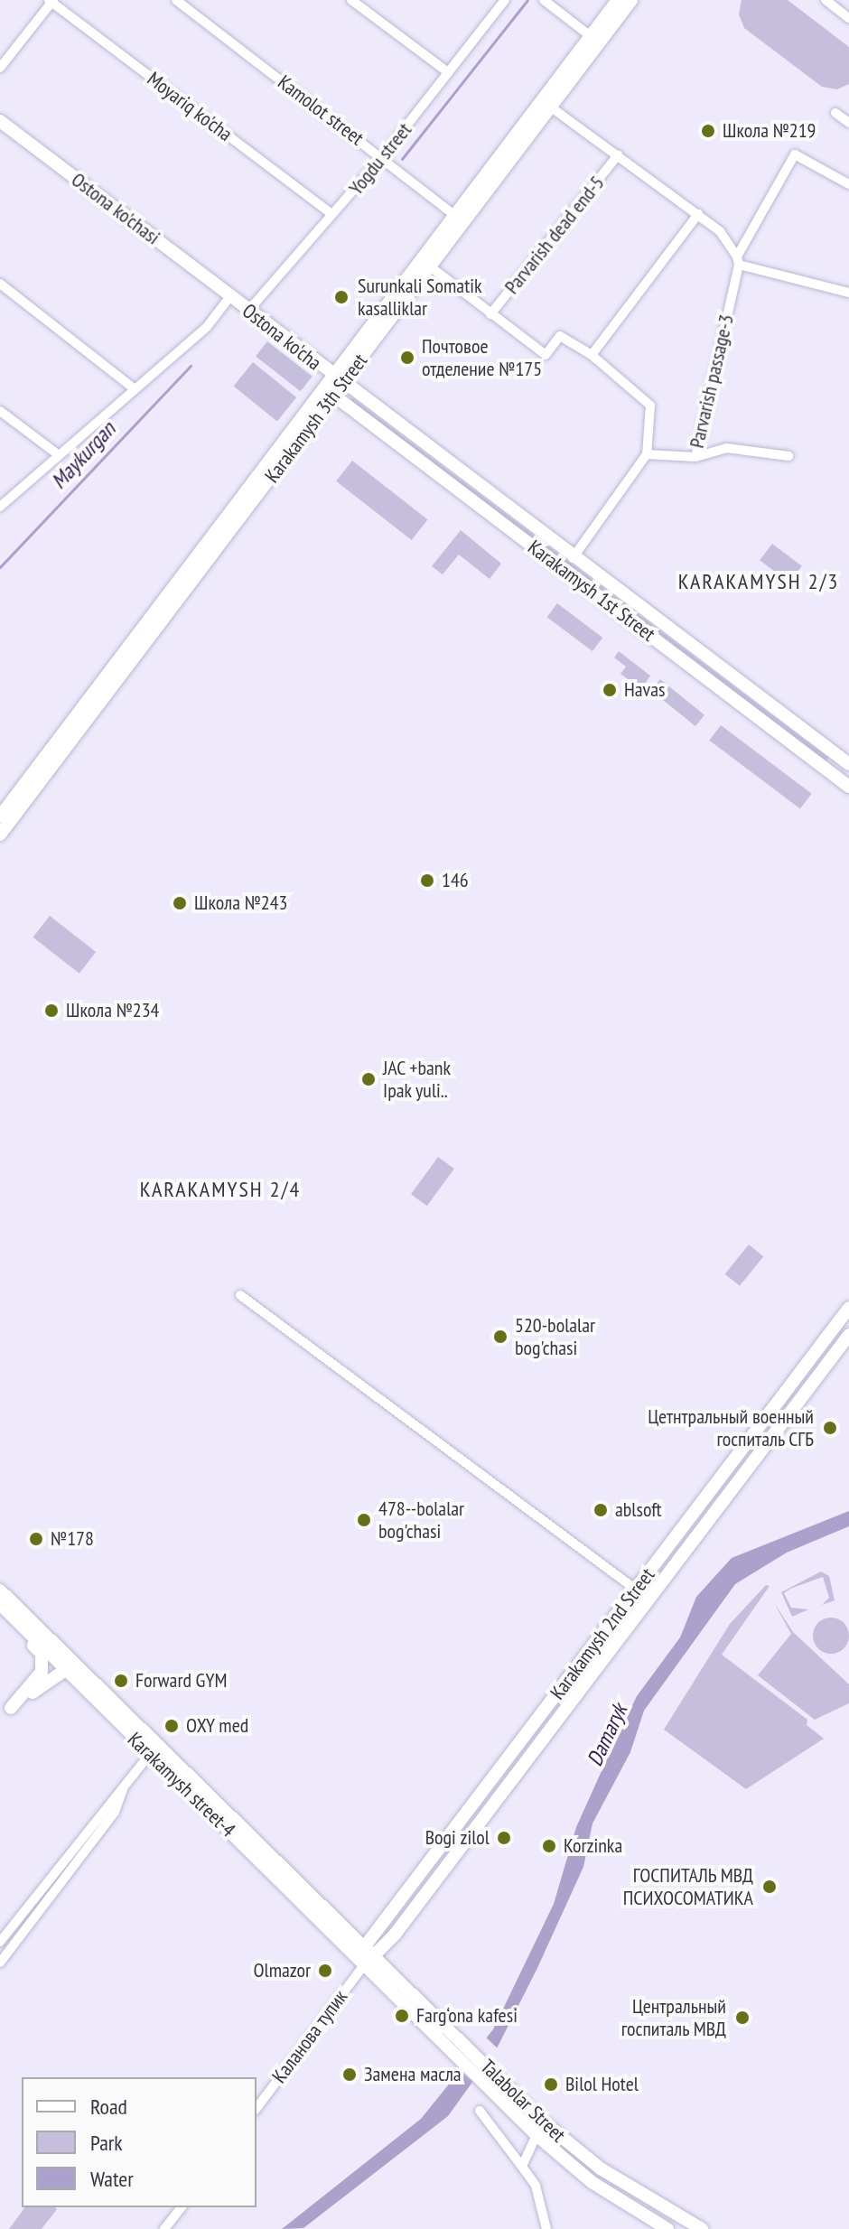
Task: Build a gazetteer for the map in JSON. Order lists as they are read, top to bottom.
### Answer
{
  "streets": {
    "main road": [
      "Ostona ko'chasi",
      "Ostona ko'cha",
      "Karakamysh 3th Street",
      "Karakamysh 1st Street",
      "Karakamysh 2nd Street",
      "Karakamysh street-4",
      "Talabolar Street"
    ],
    "street": [
      "Moyariq ko'cha",
      "Kamolot street",
      "Yogdu street",
      "Parvarish dead end-5",
      "Parvarish passage-3",
      "Каланова тупик"
    ]
  },
  "crossings": [
    ["Moyariq ko'cha", "Yogdu street"],
    ["Kamolot street", "Yogdu street"],
    ["Kamolot street", "Karakamysh 3th Street"],
    ["Yogdu street", "Ostona ko'cha"],
    ["Ostona ko'chasi", "Ostona ko'cha"],
    ["Ostona ko'cha", "Karakamysh 3th Street"],
    ["Ostona ko'cha", "Karakamysh 1st Street"],
    ["Karakamysh 3th Street", "Karakamysh 1st Street"],
    ["Karakamysh 2nd Street", "Karakamysh street-4"],
    ["Karakamysh 2nd Street", "Каланова тупик"],
    ["Karakamysh 2nd Street", "Talabolar Street"],
    ["Karakamysh street-4", "Каланова тупик"],
    ["Karakamysh street-4", "Talabolar Street"],
    ["Каланова тупик", "Talabolar Street"]
  ],
  "districts": ["KARAKAMYSH 2/3", "KARAKAMYSH 2/4"],
  "water": ["Maykurgan", "Damaryk"],
  "places": [
    "Школа №219",
    "Surunkali Somatik kasalliklar",
    "Почтовое отделение №175",
    "Havas",
    "146",
    "Школа №243",
    "Школа №234",
    "JAC +bank Ipak yuli..",
    "520-bolalar bog'chasi",
    "Цетнтральный военный госпиталь СГБ",
    "ablsoft",
    "478--bolalar bog'chasi",
    "№178",
    "Forward GYM",
    "OXY med",
    "Bogi zilol",
    "Korzinka",
    "ГОСПИТАЛЬ МВД ПСИХОСОМАТИКА",
    "Olmazor",
    "Farg‘ona kafesi",
    "Центральный госпиталь МВД",
    "Замена масла",
    "Bilol Hotel"
  ],
  "legend": ["Road", "Park", "Water"]
}
